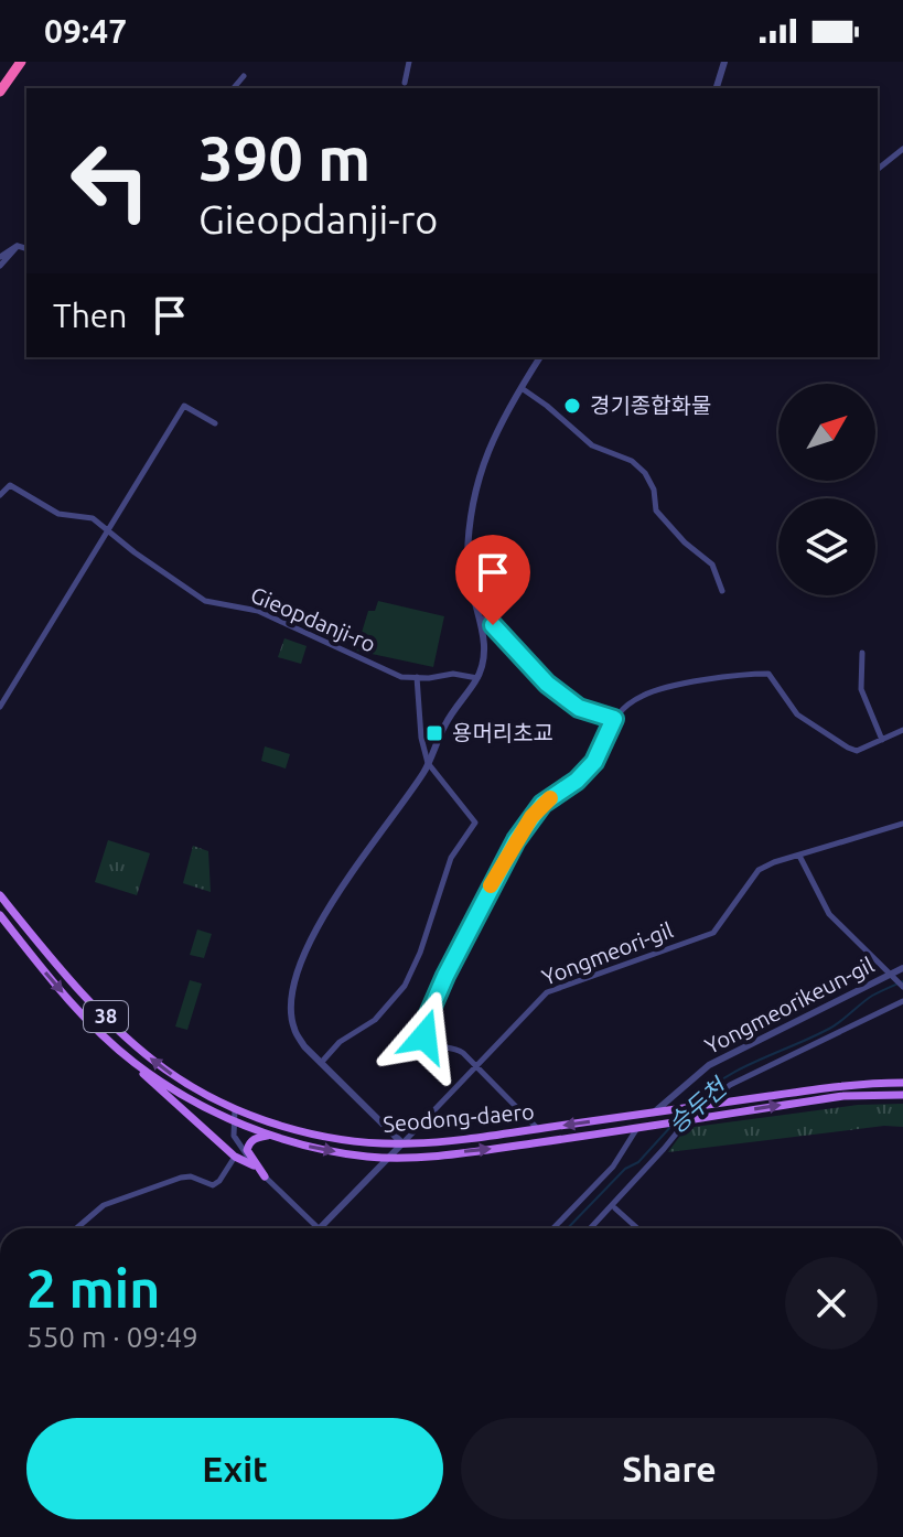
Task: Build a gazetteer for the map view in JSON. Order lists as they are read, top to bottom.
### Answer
{
  "streets": {
    "main road": ["38", "Seodong-daero"],
    "street": ["Gieopdanji-ro", "Yongmeori-gil", "Yongmeorikeun-gil"]
  },
  "crossings": [
    ["Yongmeori-gil", "Seodong-daero"],
    ["Yongmeorikeun-gil", "Seodong-daero"]
  ],
  "water": ["승두천"],
  "places": {
    "other": ["경기종합화물"],
    "transit": ["용머리초교"]
  },
  "north": "top right",
  "page": {
    "status": "09:47",
    "turn": ["390 m", "Gieopdanji-ro"],
    "then": "Then",
    "heading": ["2 min", "550 m · 09:49"],
    "buttons": ["Exit", "Share"]
  }
}
